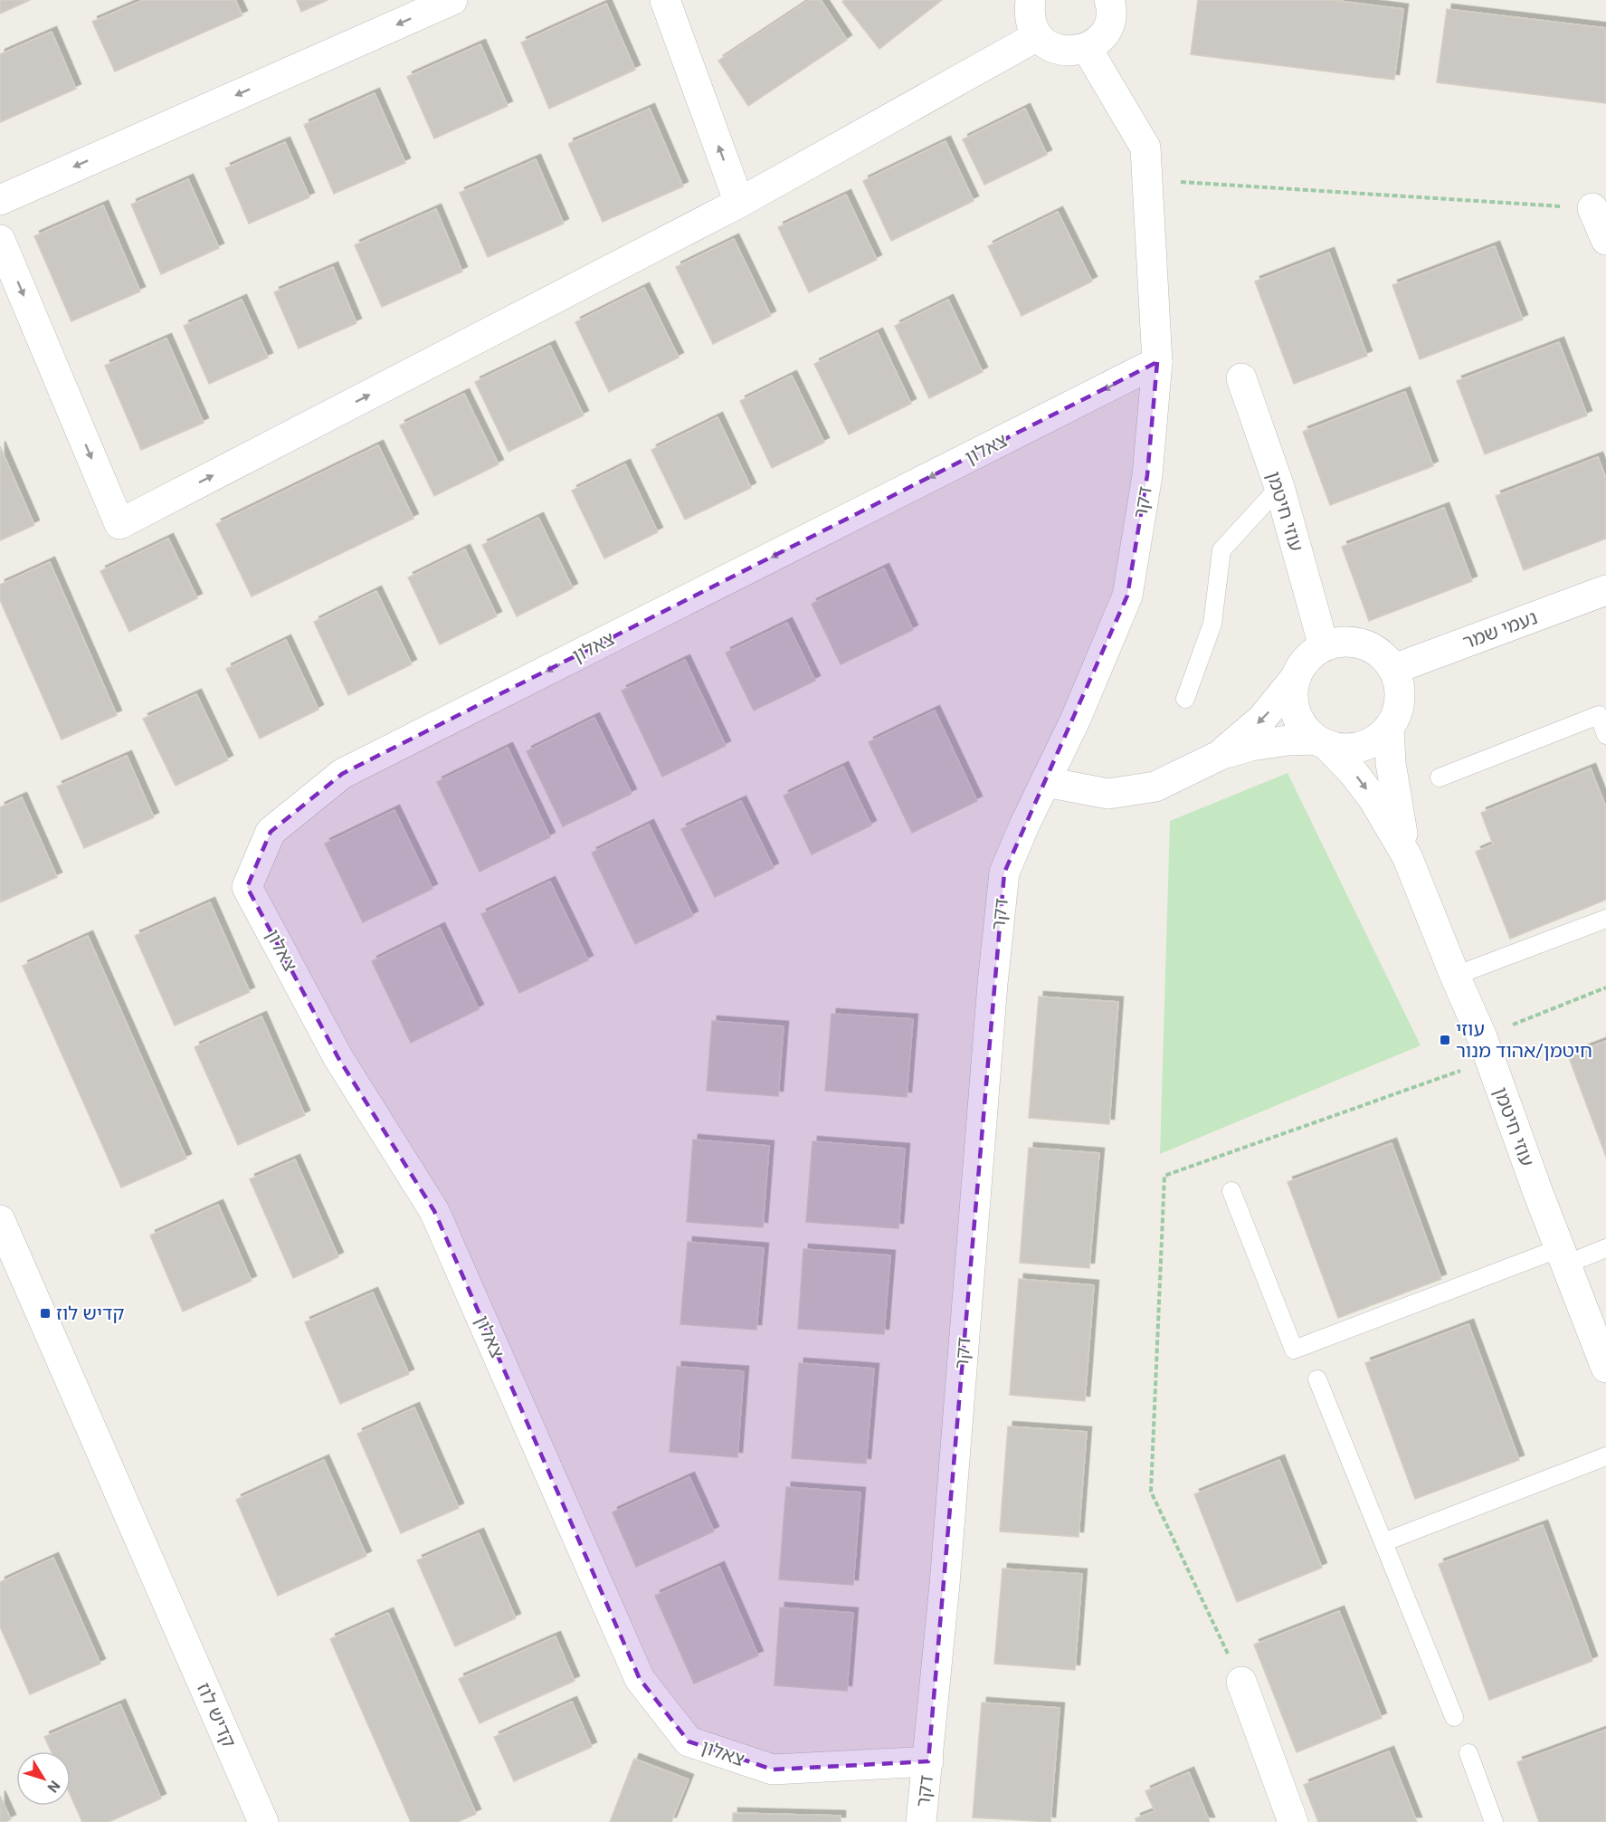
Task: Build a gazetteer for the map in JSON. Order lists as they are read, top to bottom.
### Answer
{
  "streets": {
    "street": [
      "צאלון",
      "דקר",
      "עוזי חיטמן",
      "נעמי שמר",
      "קדיש לוז"
    ]
  },
  "crossings": [
    ["צאלון", "דקר"],
    ["עוזי חיטמן", "נעמי שמר"]
  ],
  "places": {
    "transit": ["עוזי חיטמן/אהוד מנור", "קדיש לוז"]
  },
  "north": "bottom right"
}
